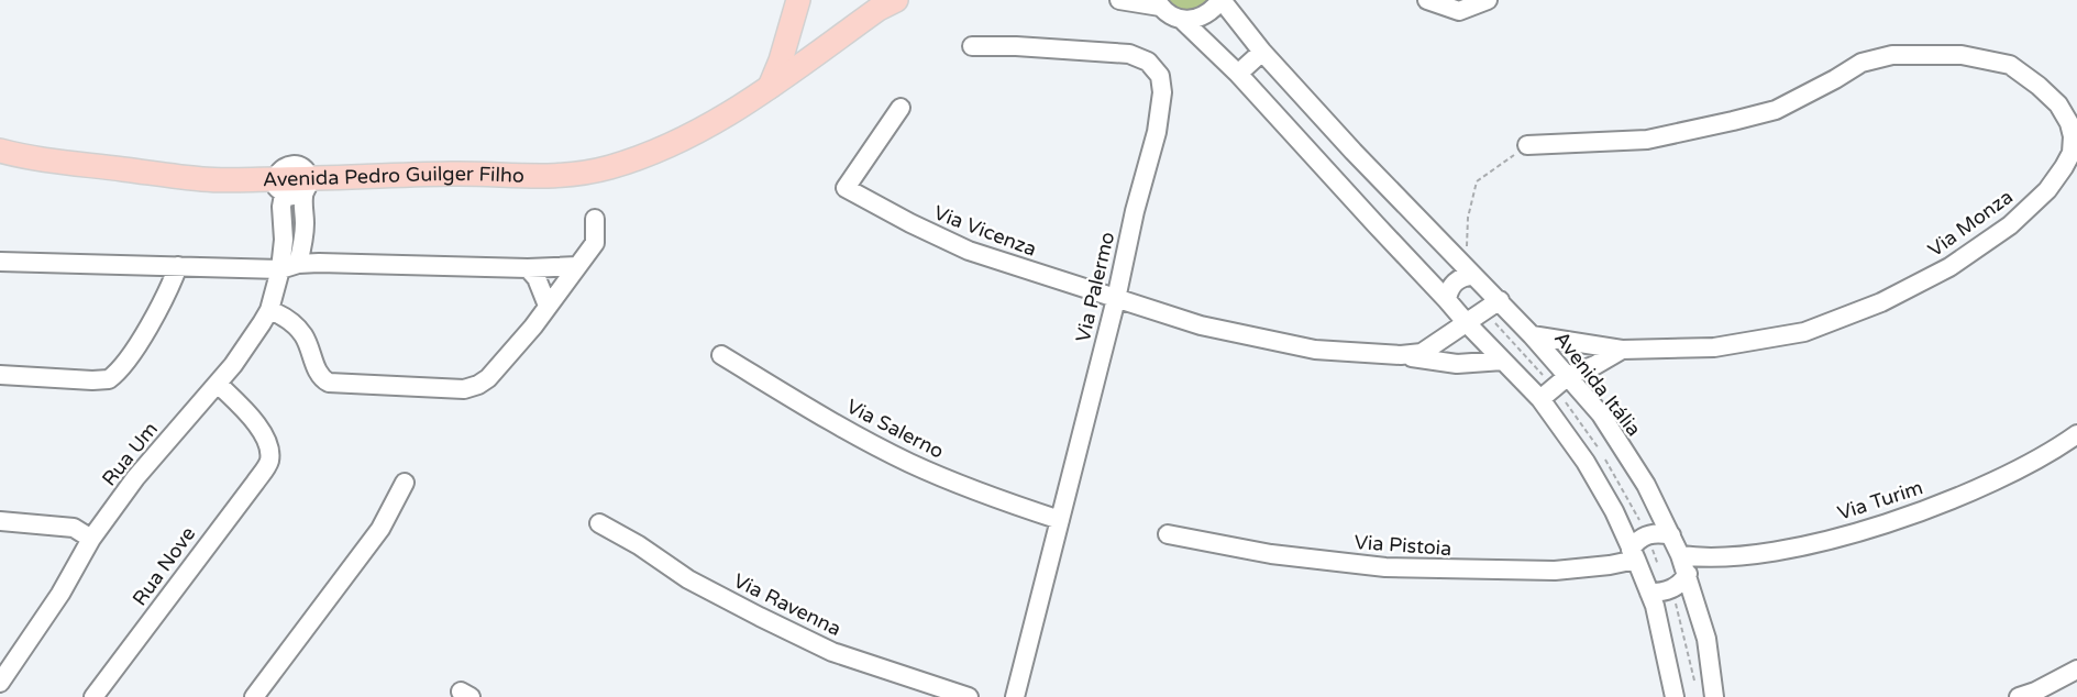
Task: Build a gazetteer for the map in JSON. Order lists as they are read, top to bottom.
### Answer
{
  "streets": {
    "main road": ["Avenida Pedro Guilger Filho"],
    "street": [
      "Via Monza",
      "Via Vicenza",
      "Via Palermo",
      "Avenida Itália",
      "Via Salerno",
      "Rua Um",
      "Via Turim",
      "Via Pistoia",
      "Rua Nove",
      "Via Ravenna"
    ]
  },
  "crossings": [
    ["Avenida Pedro Guilger Filho", "Rua Um"],
    ["Via Monza", "Avenida Itália"],
    ["Via Vicenza", "Via Palermo"],
    ["Via Palermo", "Via Salerno"],
    ["Avenida Itália", "Via Turim"],
    ["Avenida Itália", "Via Pistoia"],
    ["Rua Um", "Rua Nove"],
    ["Via Turim", "Via Pistoia"]
  ]
}
